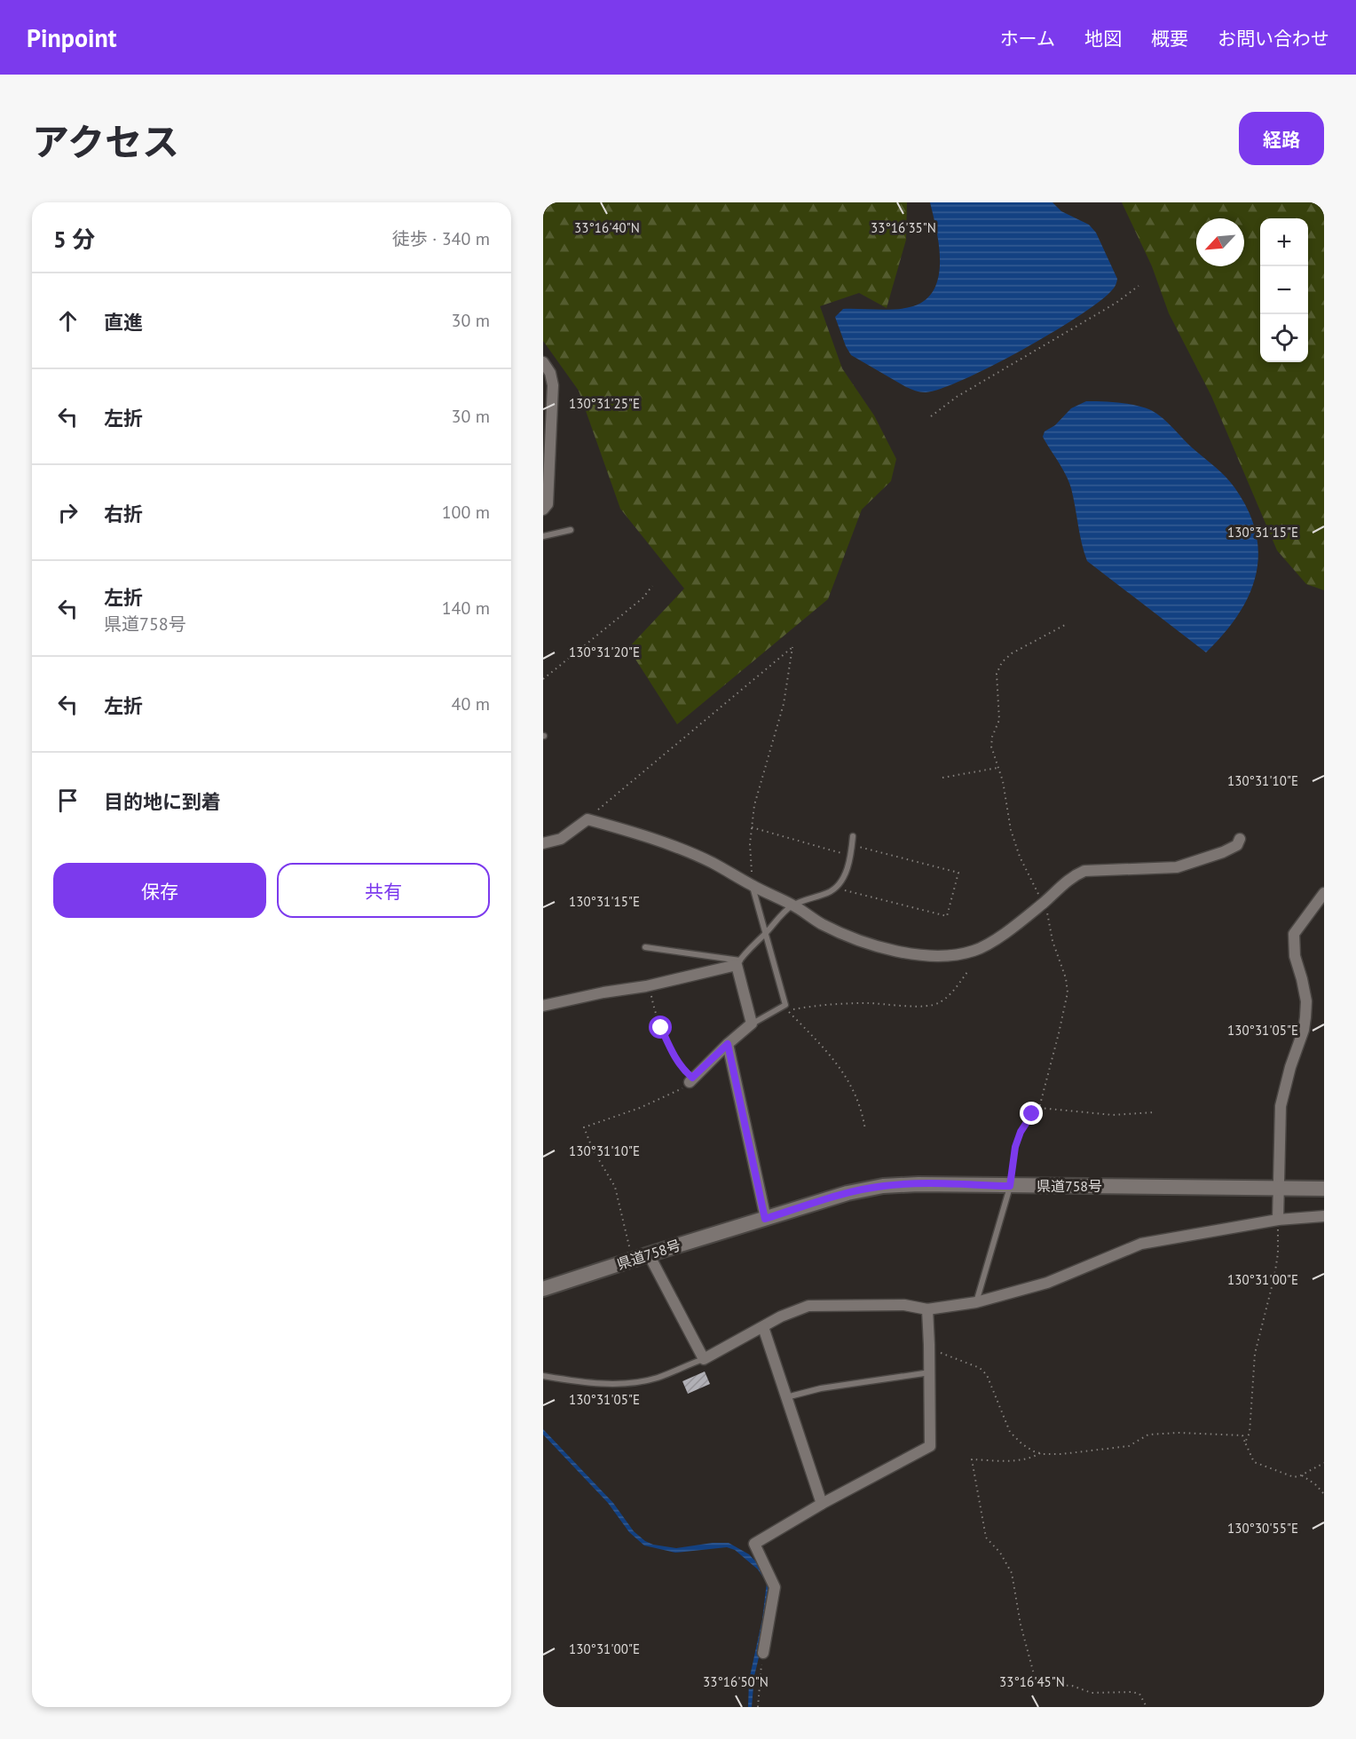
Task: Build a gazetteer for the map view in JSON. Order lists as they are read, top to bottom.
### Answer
{
  "streets": {
    "main road": ["県道758号"]
  },
  "north": "bottom left",
  "page": {
    "header": "Pinpoint",
    "nav": [
      "ホーム",
      "地図",
      "概要",
      "お問い合わせ"
    ],
    "title": "アクセス",
    "buttons": [
      "経路",
      ["保存", "共有"]
    ],
    "heading": ["5 分", "徒歩 · 340 m"],
    "map_buttons": ["+", "−"],
    "list": [
      ["直進", "30 m"],
      ["左折", "30 m"],
      ["右折", "100 m"],
      ["左折", "県道758号", "140 m"],
      ["左折", "40 m"],
      "目的地に到着"
    ]
  },
  "coordinates": [
    "33°16'40\"N",
    "33°16'35\"N",
    "130°31'25\"E",
    "130°31'15\"E",
    "130°31'20\"E",
    "130°31'10\"E",
    "130°31'05\"E",
    "130°31'00\"E",
    "130°30'55\"E",
    "33°16'50\"N",
    "33°16'45\"N"
  ]
}
